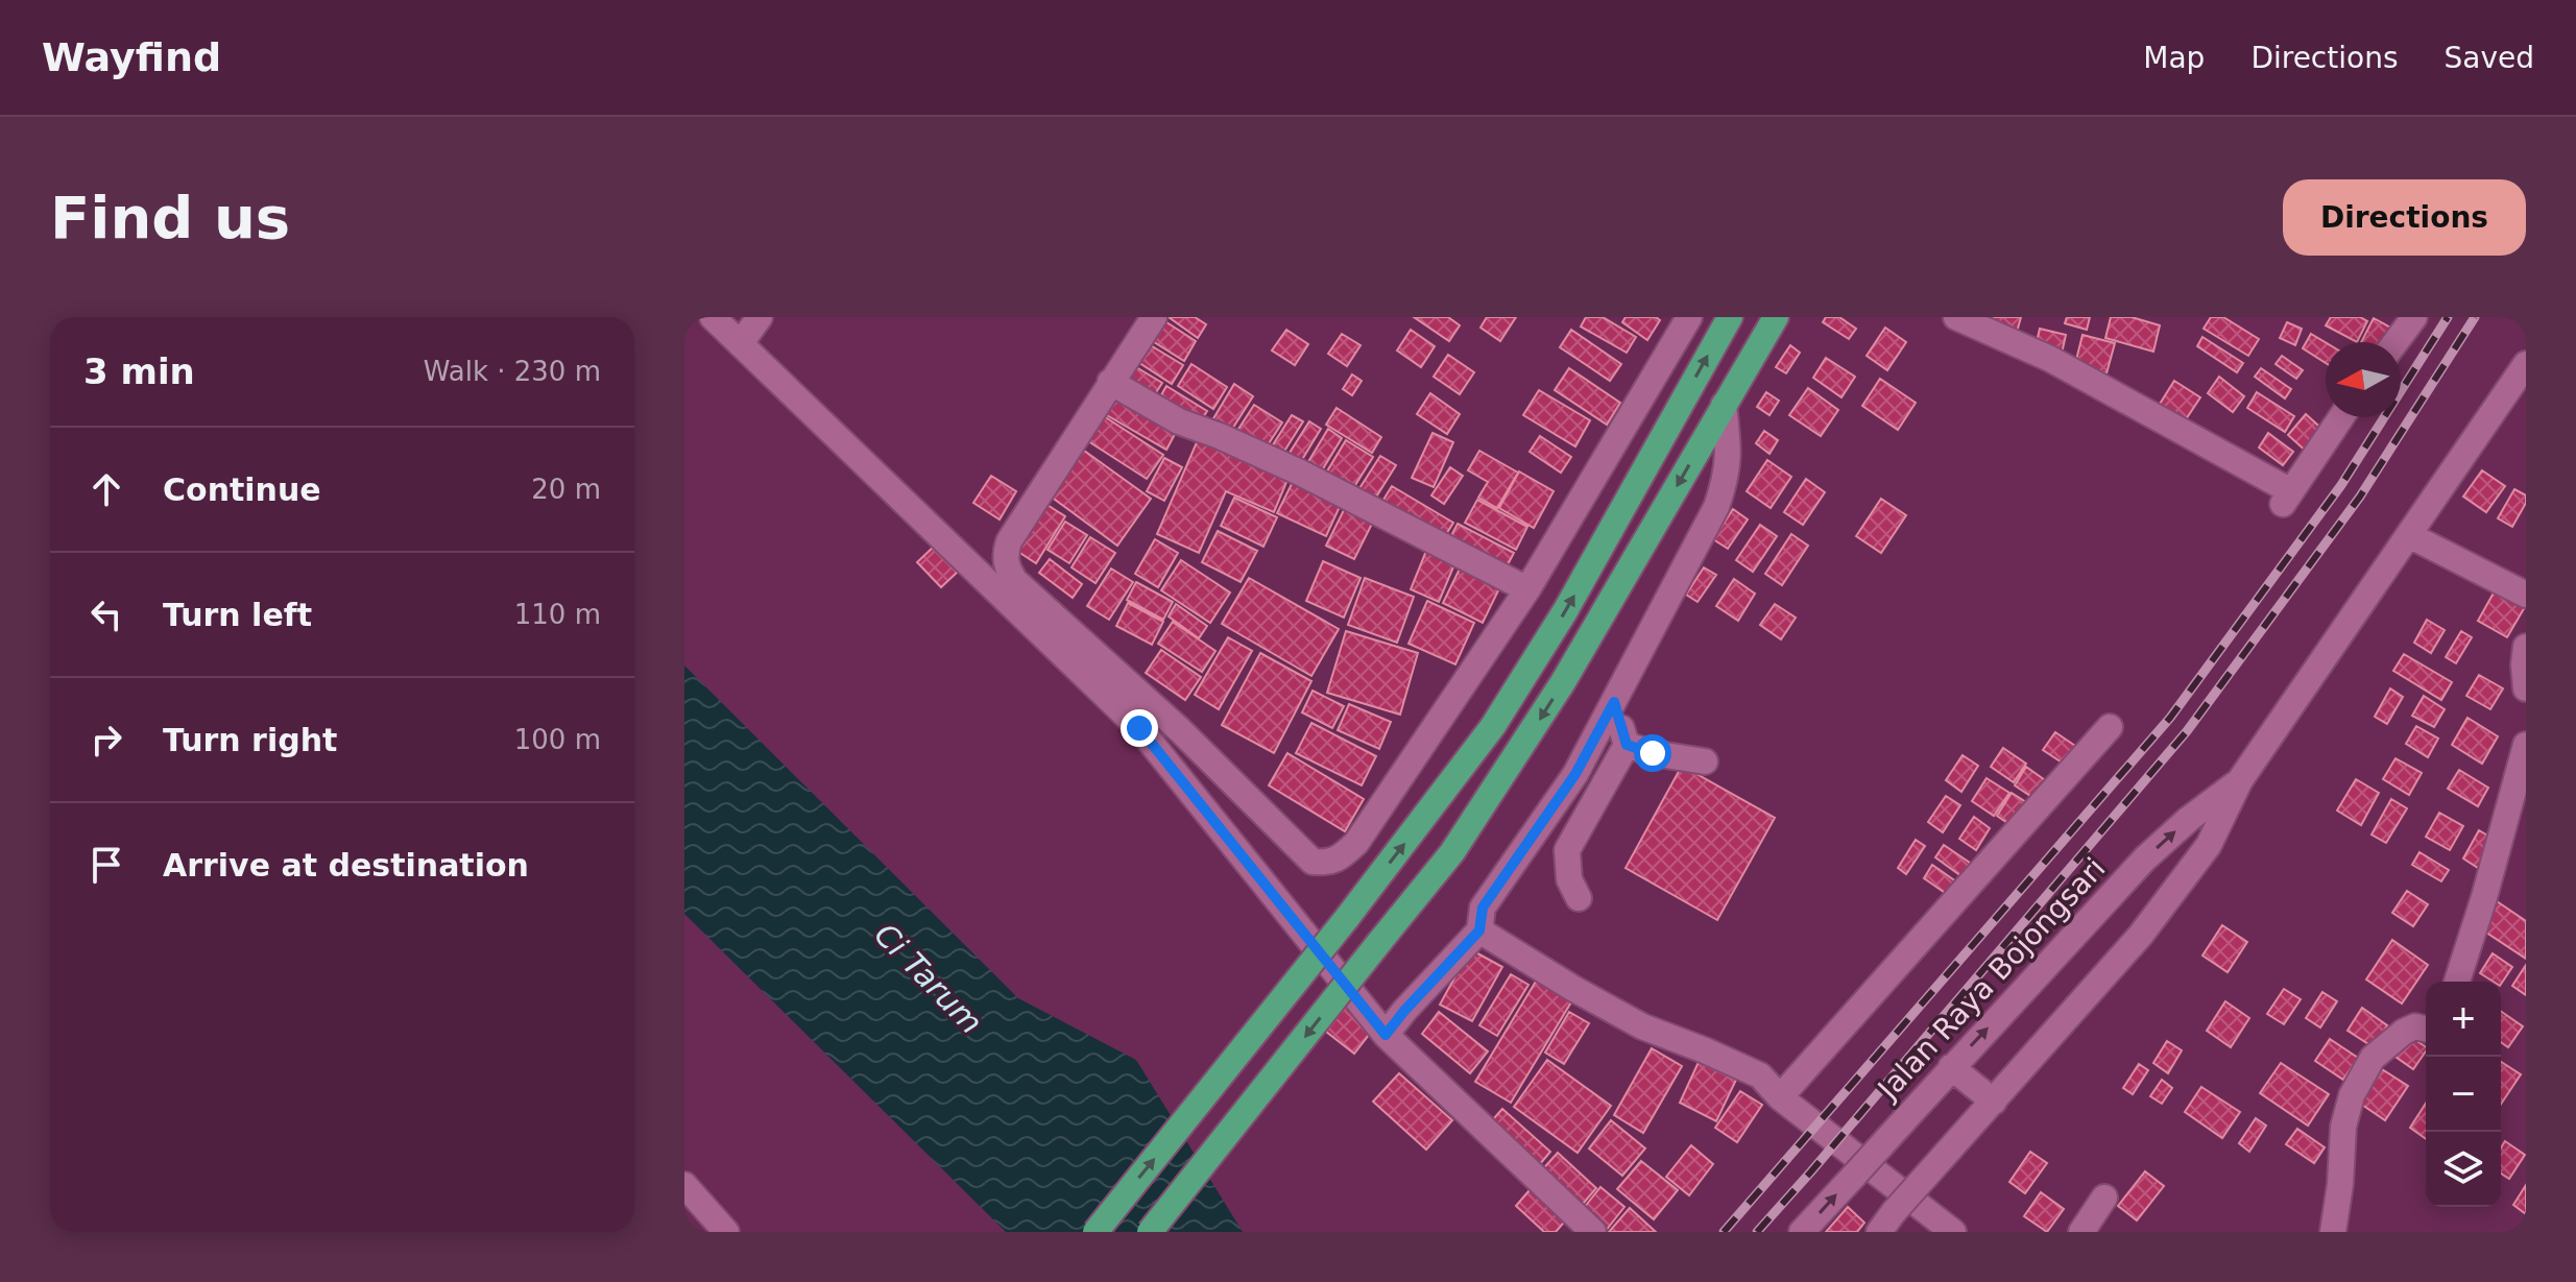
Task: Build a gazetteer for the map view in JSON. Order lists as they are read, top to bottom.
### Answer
{
  "streets": {
    "street": ["Jalan Raya Bojongsari"]
  },
  "water": ["Ci Tarum"],
  "north": "left",
  "page": {
    "header": "Wayfind",
    "nav": ["Map", "Directions", "Saved"],
    "buttons": "Directions",
    "title": "Find us",
    "heading": ["3 min", "Walk · 230 m"],
    "list": [
      ["Continue", "20 m"],
      ["Turn left", "110 m"],
      ["Turn right", "100 m"],
      "Arrive at destination"
    ],
    "map_buttons": ["+", "−"]
  }
}
